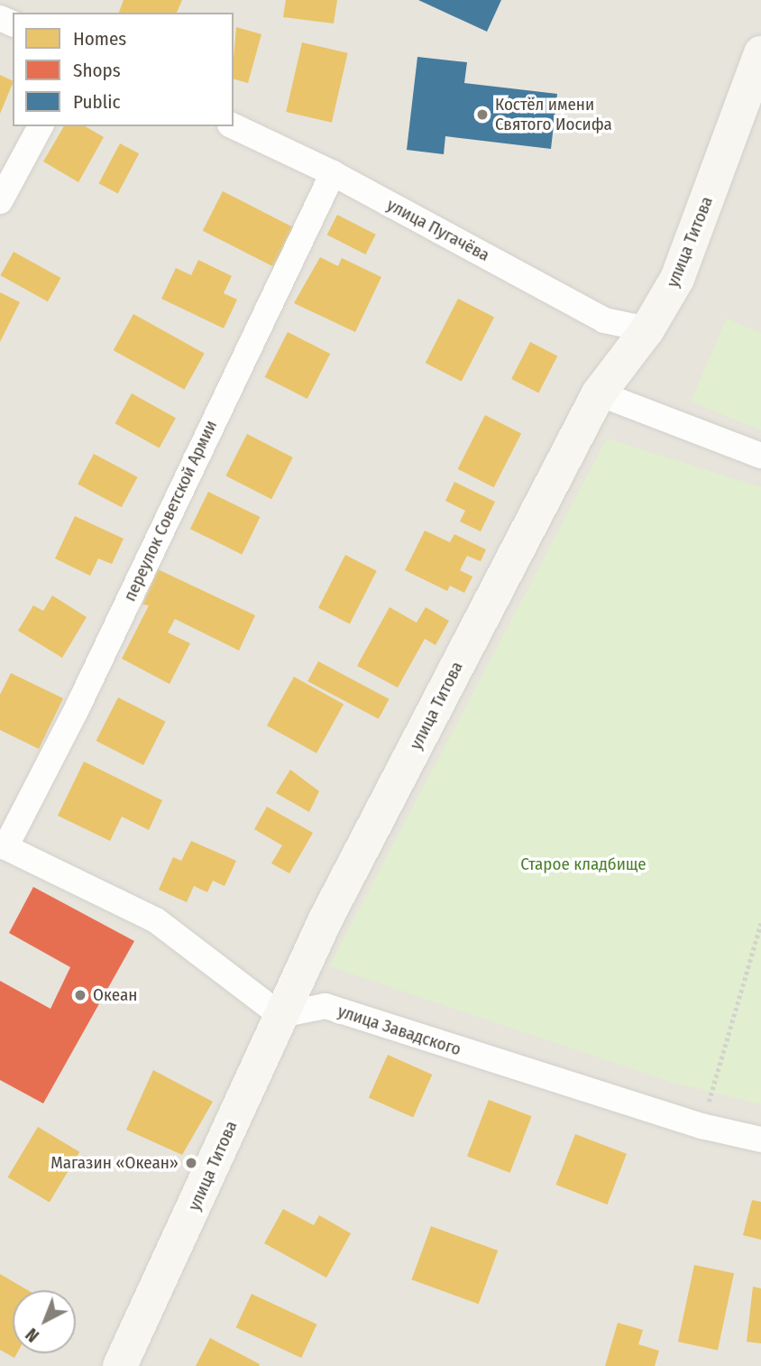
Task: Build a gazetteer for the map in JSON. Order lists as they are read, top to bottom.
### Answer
{
  "streets": {
    "street": [
      "улица Пугачёва",
      "улица Титова",
      "переулок Советской Армии",
      "улица Завадского"
    ]
  },
  "crossings": [
    ["улица Пугачёва", "улица Титова"],
    ["улица Пугачёва", "переулок Советской Армии"],
    ["улица Титова", "улица Завадского"]
  ],
  "parks": ["Старое кладбище"],
  "places": ["Костёл имени Святого Иосифа", "Океан", "Магазин «Океан»"],
  "legend": ["Homes", "Shops", "Public"],
  "north": "bottom left"
}
